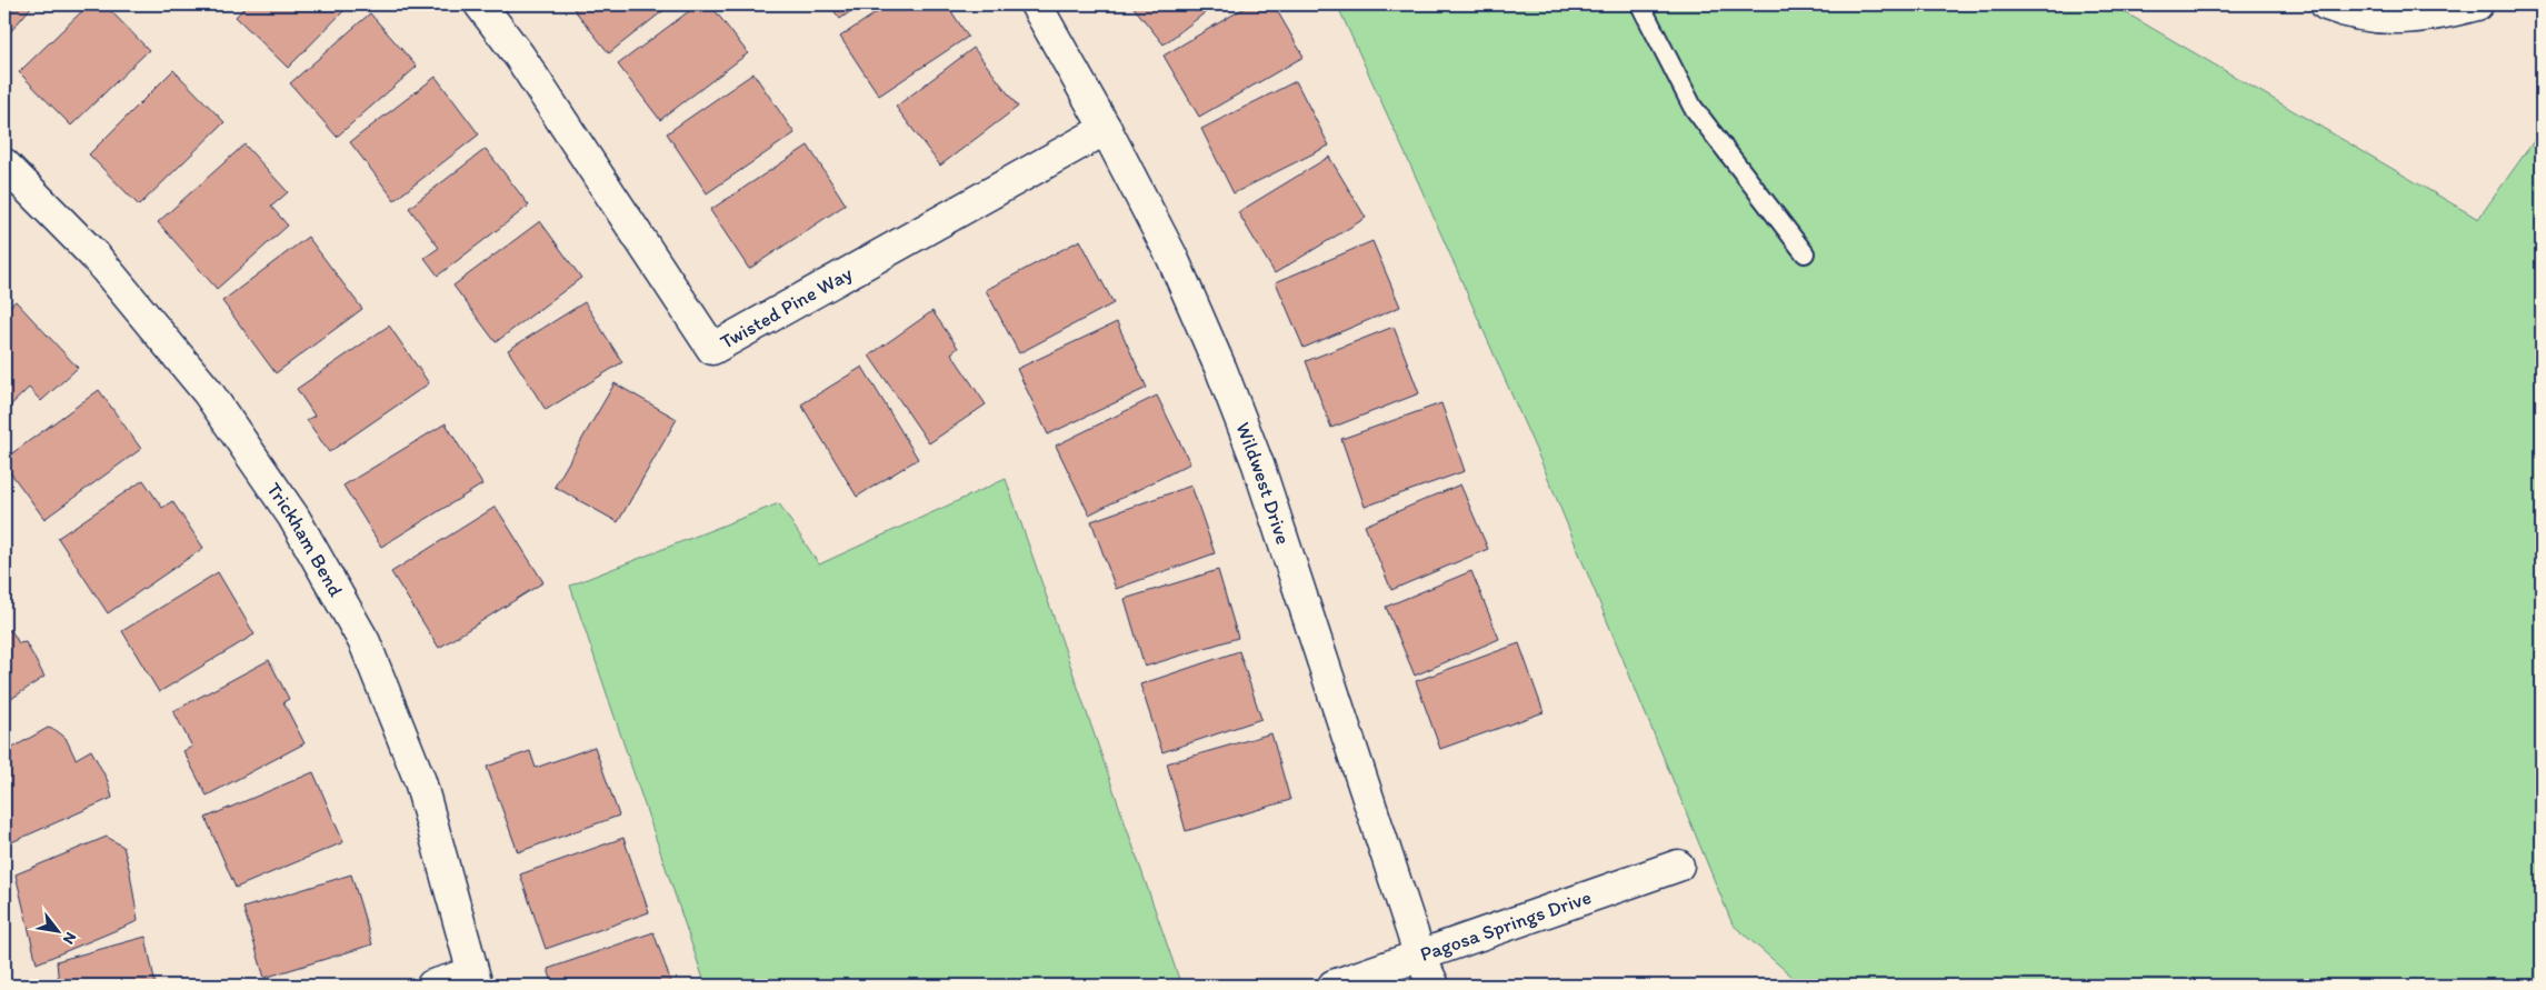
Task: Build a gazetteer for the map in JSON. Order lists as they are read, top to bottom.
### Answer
{
  "streets": {
    "street": [
      "Twisted Pine Way",
      "Wildwest Drive",
      "Trickham Bend",
      "Pagosa Springs Drive"
    ]
  },
  "crossings": [
    ["Twisted Pine Way", "Wildwest Drive"],
    ["Wildwest Drive", "Pagosa Springs Drive"]
  ],
  "north": "bottom right"
}
